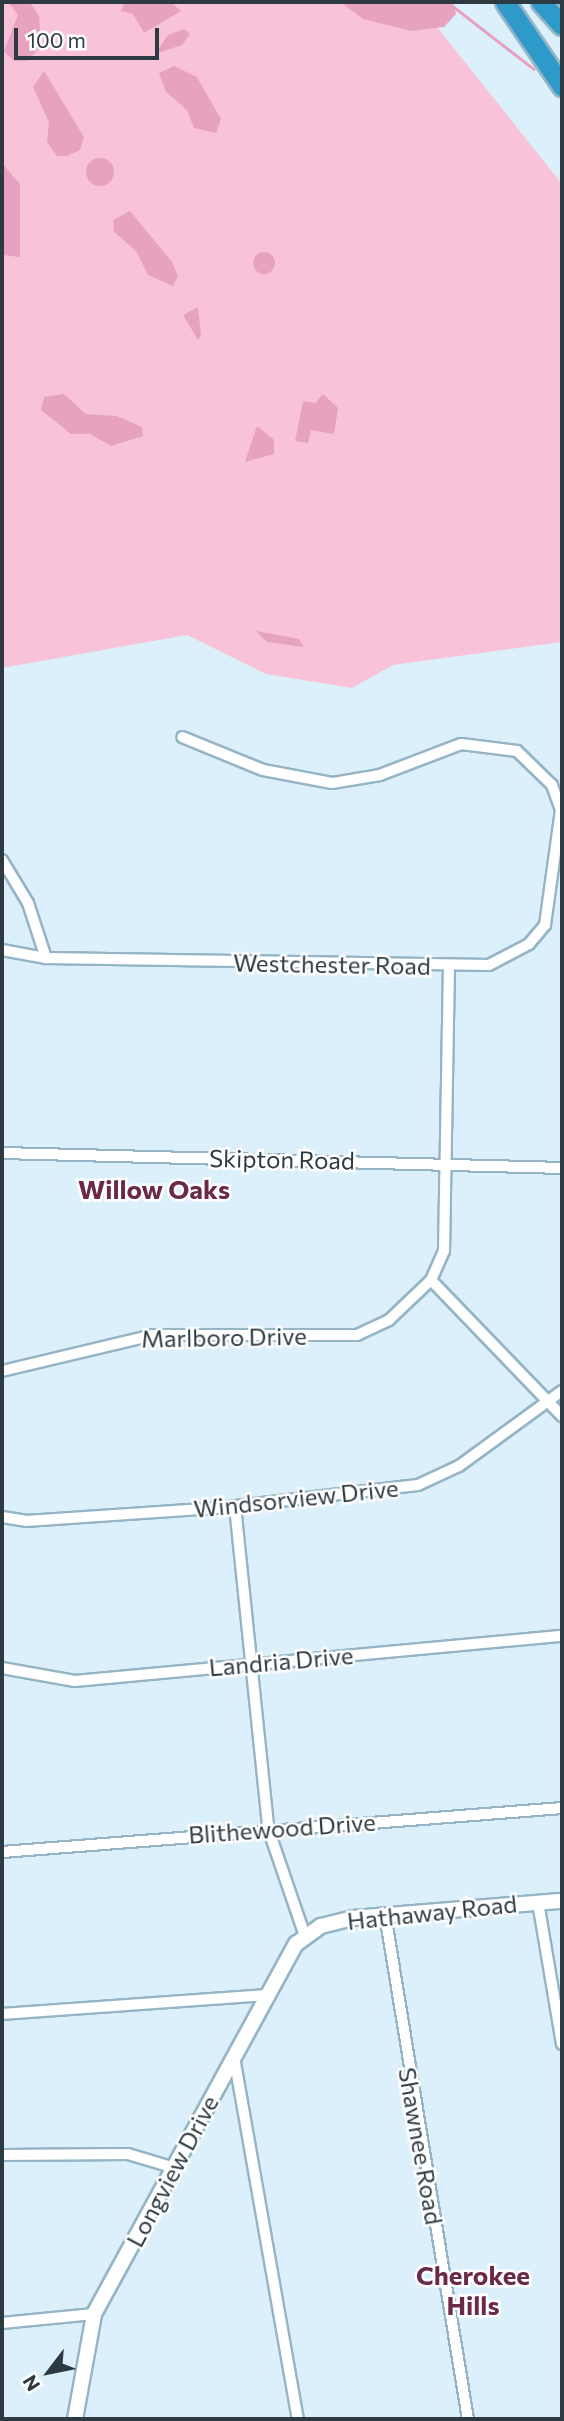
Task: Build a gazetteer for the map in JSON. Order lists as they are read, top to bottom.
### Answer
{
  "streets": {
    "street": [
      "Westchester Road",
      "Skipton Road",
      "Marlboro Drive",
      "Windsorview Drive",
      "Landria Drive",
      "Blithewood Drive",
      "Hathaway Road",
      "Shawnee Road",
      "Longview Drive"
    ]
  },
  "crossings": [
    ["Hathaway Road", "Shawnee Road"],
    ["Hathaway Road", "Longview Drive"]
  ],
  "districts": ["Willow Oaks", "Cherokee Hills"],
  "scale_bar": "100 m",
  "north": "bottom left"
}
